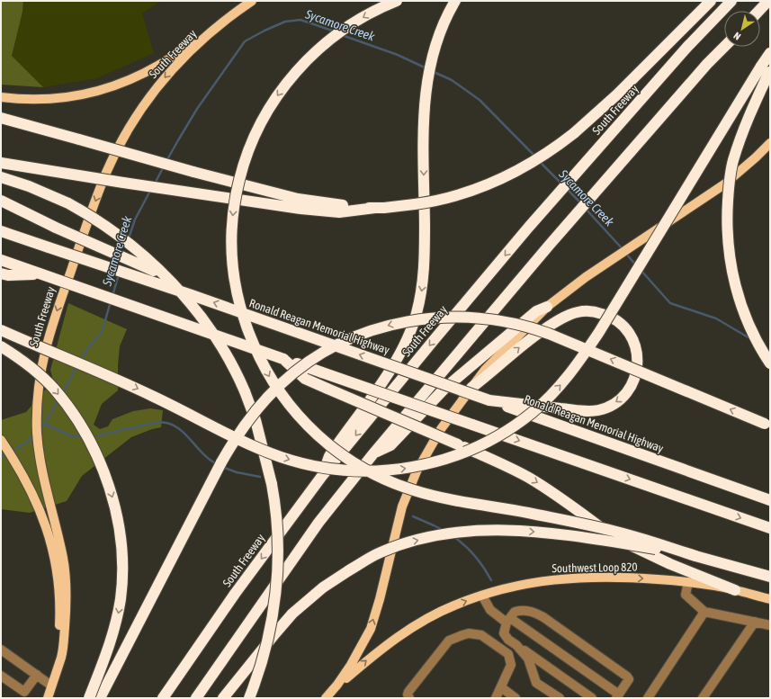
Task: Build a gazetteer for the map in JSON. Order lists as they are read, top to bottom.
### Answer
{
  "streets": {
    "highway": ["South Freeway", "Ronald Reagan Memorial Highway"],
    "main road": ["Southwest Loop 820"]
  },
  "one_way": ["South Freeway", "Southwest Loop 820"],
  "water": ["Sycamore Creek"],
  "north": "bottom left"
}
